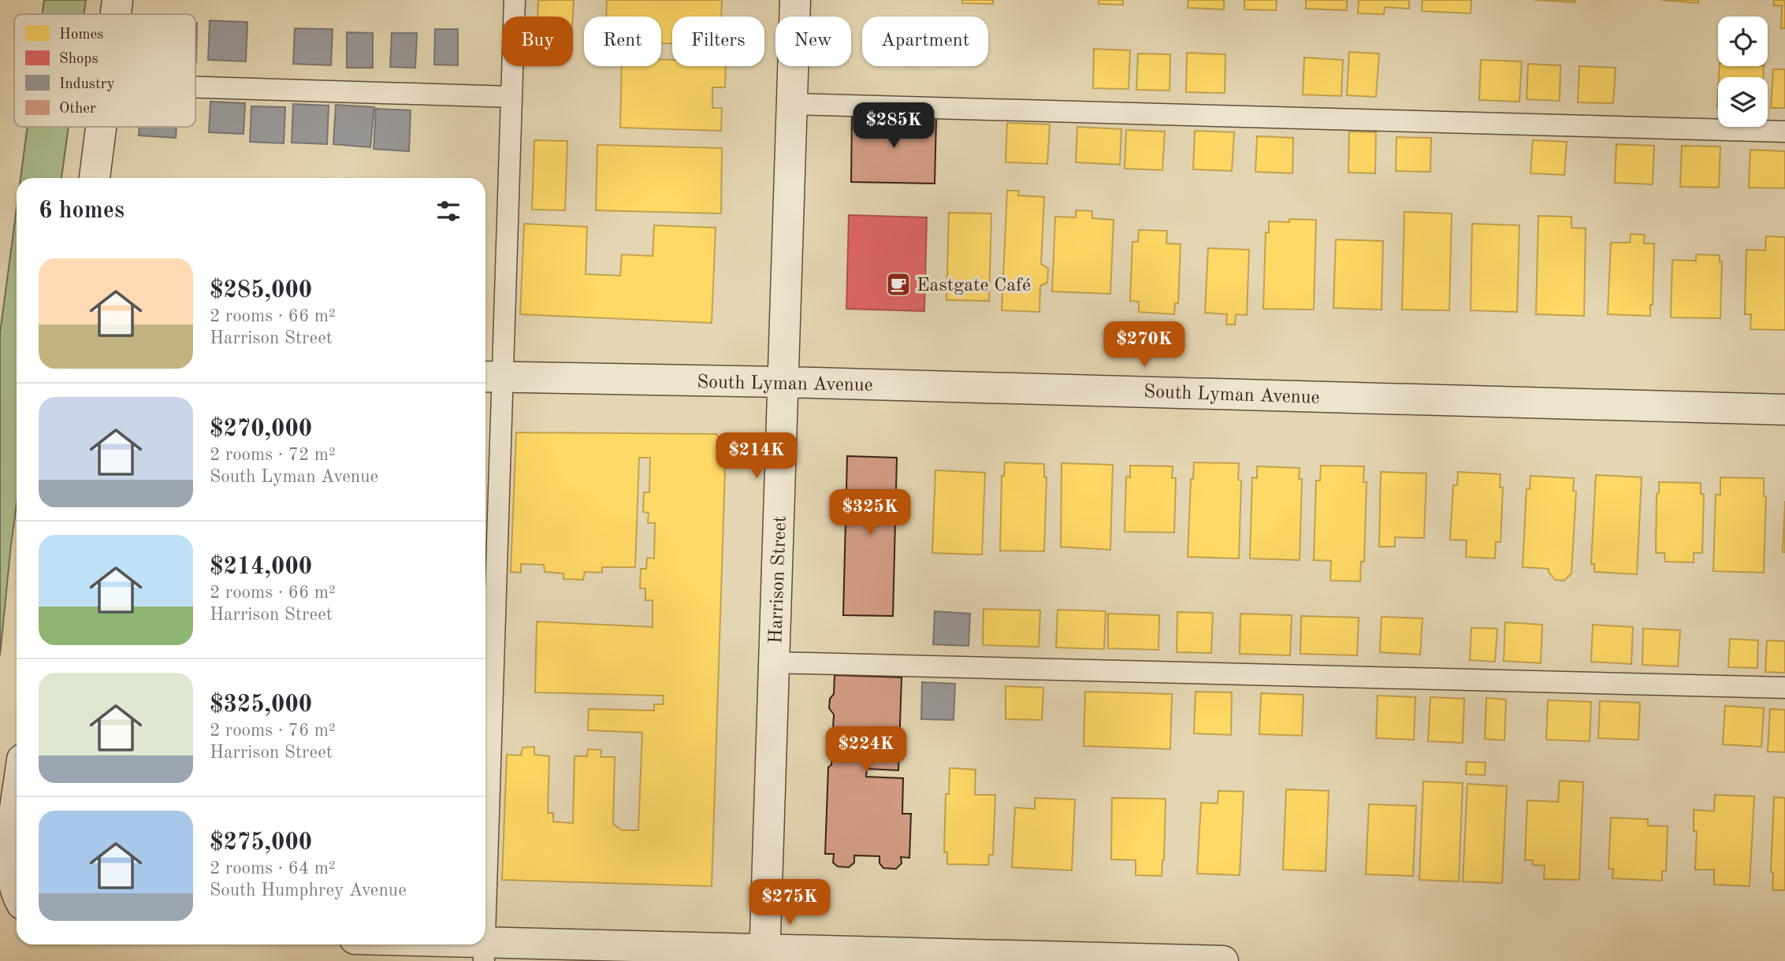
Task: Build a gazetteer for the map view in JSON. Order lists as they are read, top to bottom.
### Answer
{
  "streets": {
    "street": ["South Lyman Avenue", "Harrison Street"]
  },
  "crossings": [
    ["South Lyman Avenue", "Harrison Street"]
  ],
  "places": {
    "cafe": ["Eastgate Café"]
  },
  "legend": [
    "Homes",
    "Shops",
    "Industry",
    "Other"
  ],
  "page": {
    "chip": [
      "Buy",
      "Rent",
      "Filters",
      "New",
      "Apartment"
    ],
    "price": [
      "$285K",
      "$270K",
      "$214K",
      "$325K",
      "$224K",
      "$275K"
    ],
    "heading": "6 homes",
    "list": [
      {
        "name": "$285,000",
        "note": "2 rooms · 66 m² · Harrison Street"
      },
      {
        "name": "$270,000",
        "note": "2 rooms · 72 m² · South Lyman Avenue"
      },
      {
        "name": "$214,000",
        "note": "2 rooms · 66 m² · Harrison Street"
      },
      {
        "name": "$325,000",
        "note": "2 rooms · 76 m² · Harrison Street"
      },
      {
        "name": "$275,000",
        "note": "2 rooms · 64 m² · South Humphrey Avenue"
      }
    ]
  }
}
